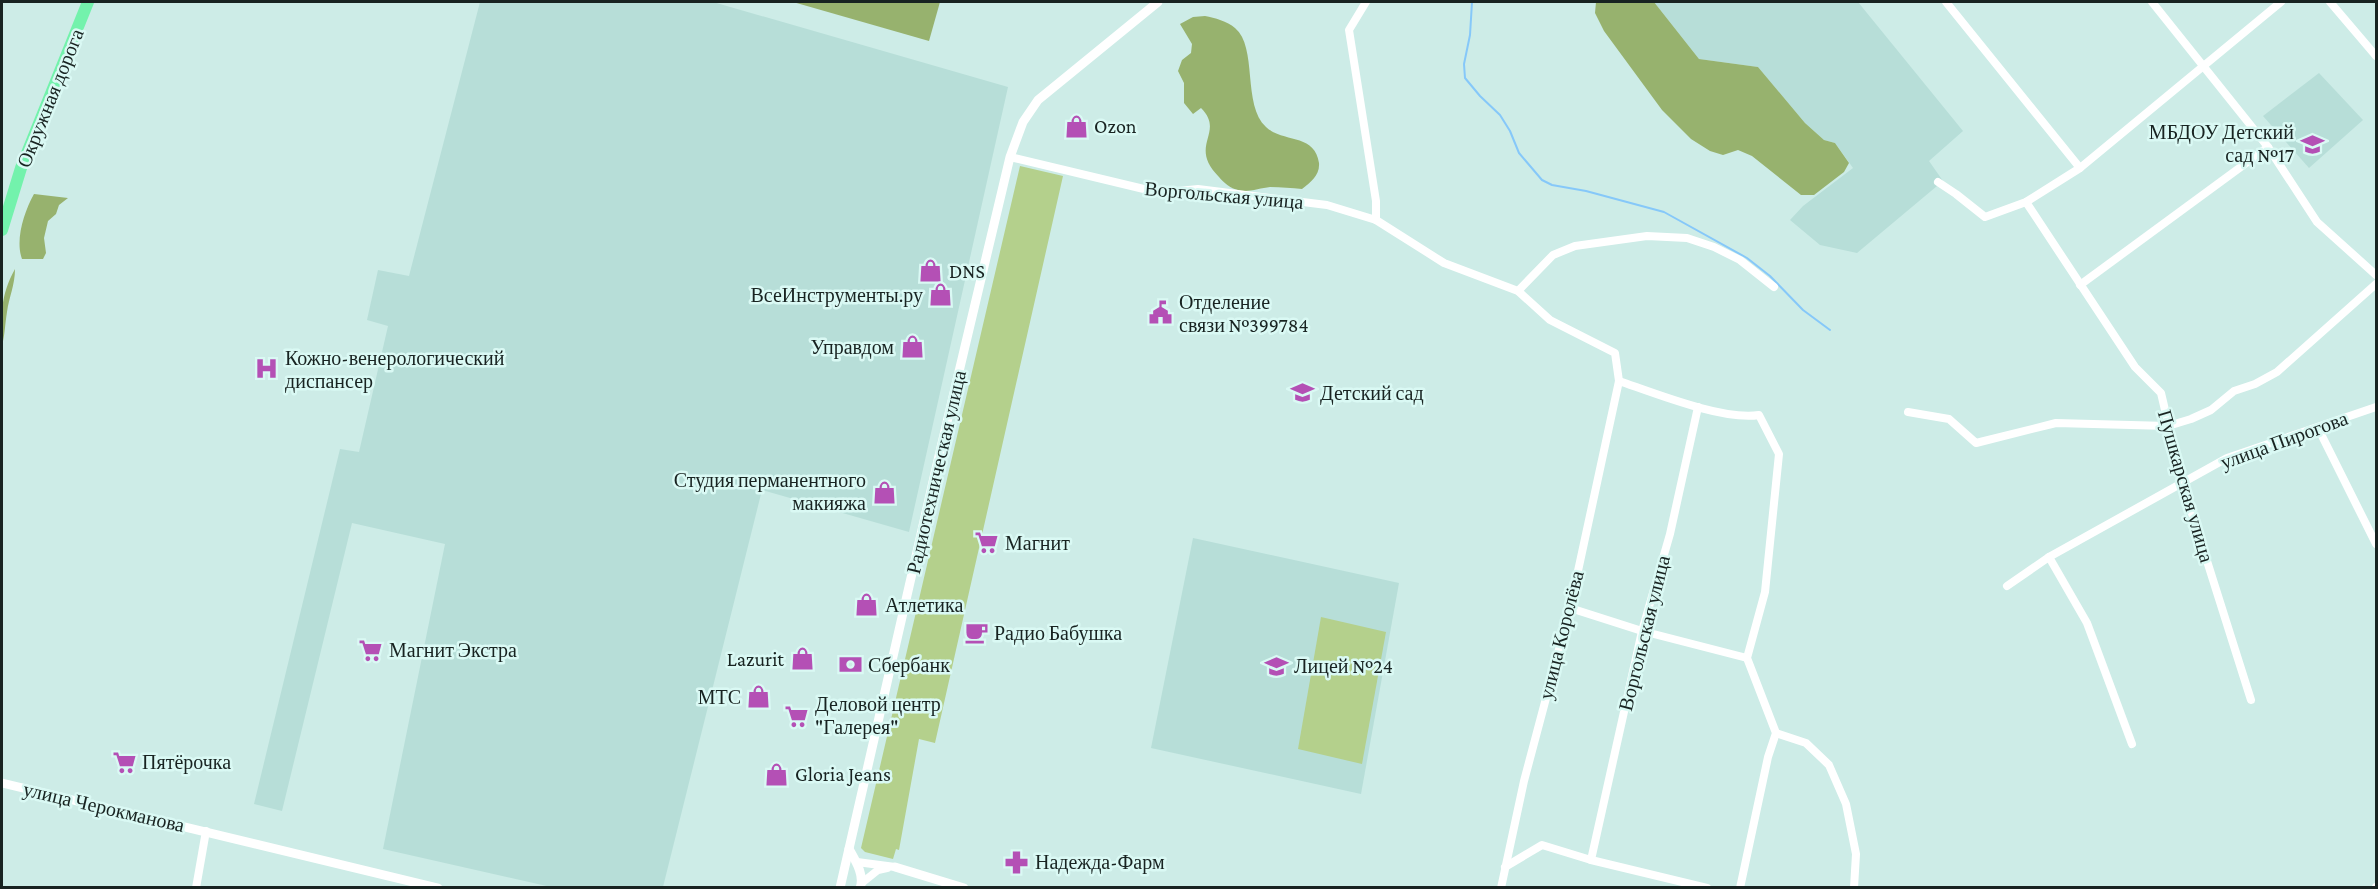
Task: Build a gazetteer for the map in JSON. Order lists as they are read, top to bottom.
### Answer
{
  "streets": {
    "highway": ["Окружная дорога"],
    "street": [
      "Воргольская улица",
      "улица Пирогова",
      "Радиотехническая улица",
      "Пушкарская улица",
      "улица Королёва",
      "улица Черокманова"
    ]
  },
  "crossings": [
    ["Воргольская улица", "Радиотехническая улица"],
    ["Воргольская улица", "улица Королёва"],
    ["улица Пирогова", "Пушкарская улица"]
  ],
  "places": {
    "shop": [
      "Ozon",
      "DNS",
      "ВсеИнструменты.ру",
      "Управдом",
      "Студия перманентного макияжа",
      "Атлетика",
      "Lazurit",
      "МТС",
      "Gloria Jeans"
    ],
    "school or university": ["МБДОУ Детский сад №17", "Детский сад", "Лицей №24"],
    "public building": ["Отделение связи №399784"],
    "hospital": ["Кожно-венерологический диспансер"],
    "supermarket": [
      "Магнит",
      "Магнит Экстра",
      "Деловой центр \"Галерея\"",
      "Пятёрочка"
    ],
    "cafe": ["Радио Бабушка"],
    "bank": ["Сбербанк"],
    "pharmacy": ["Надежда-Фарм"]
  }
}
